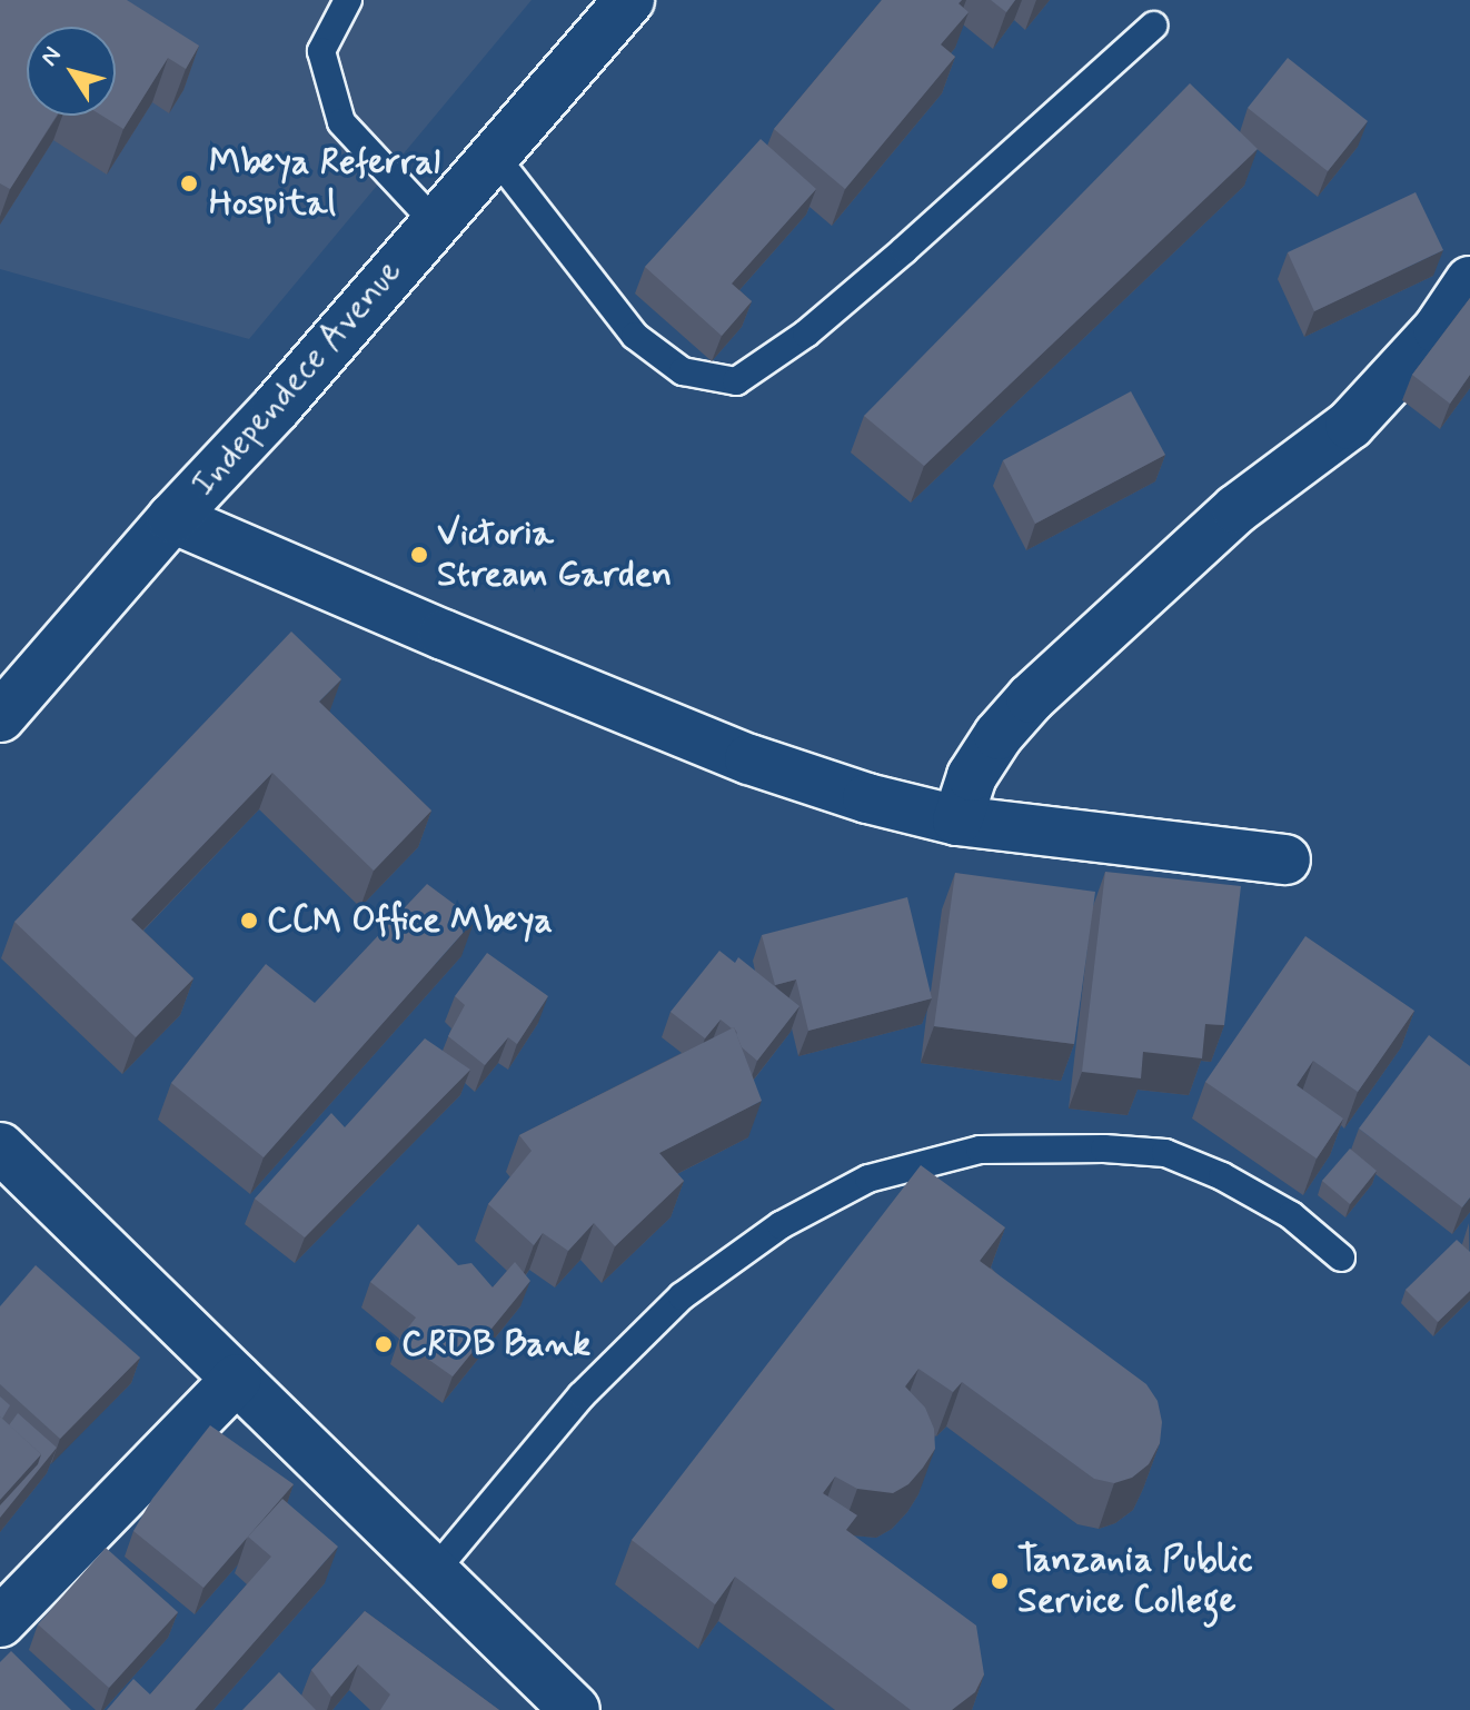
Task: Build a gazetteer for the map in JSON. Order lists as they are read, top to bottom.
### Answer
{
  "streets": {
    "street": ["Independece Avenue"]
  },
  "places": [
    "Mbeya Referral Hospital",
    "Victoria Stream Garden",
    "CCM Office Mbeya",
    "CRDB Bank",
    "Tanzania Public Service College"
  ],
  "north": "top left"
}
